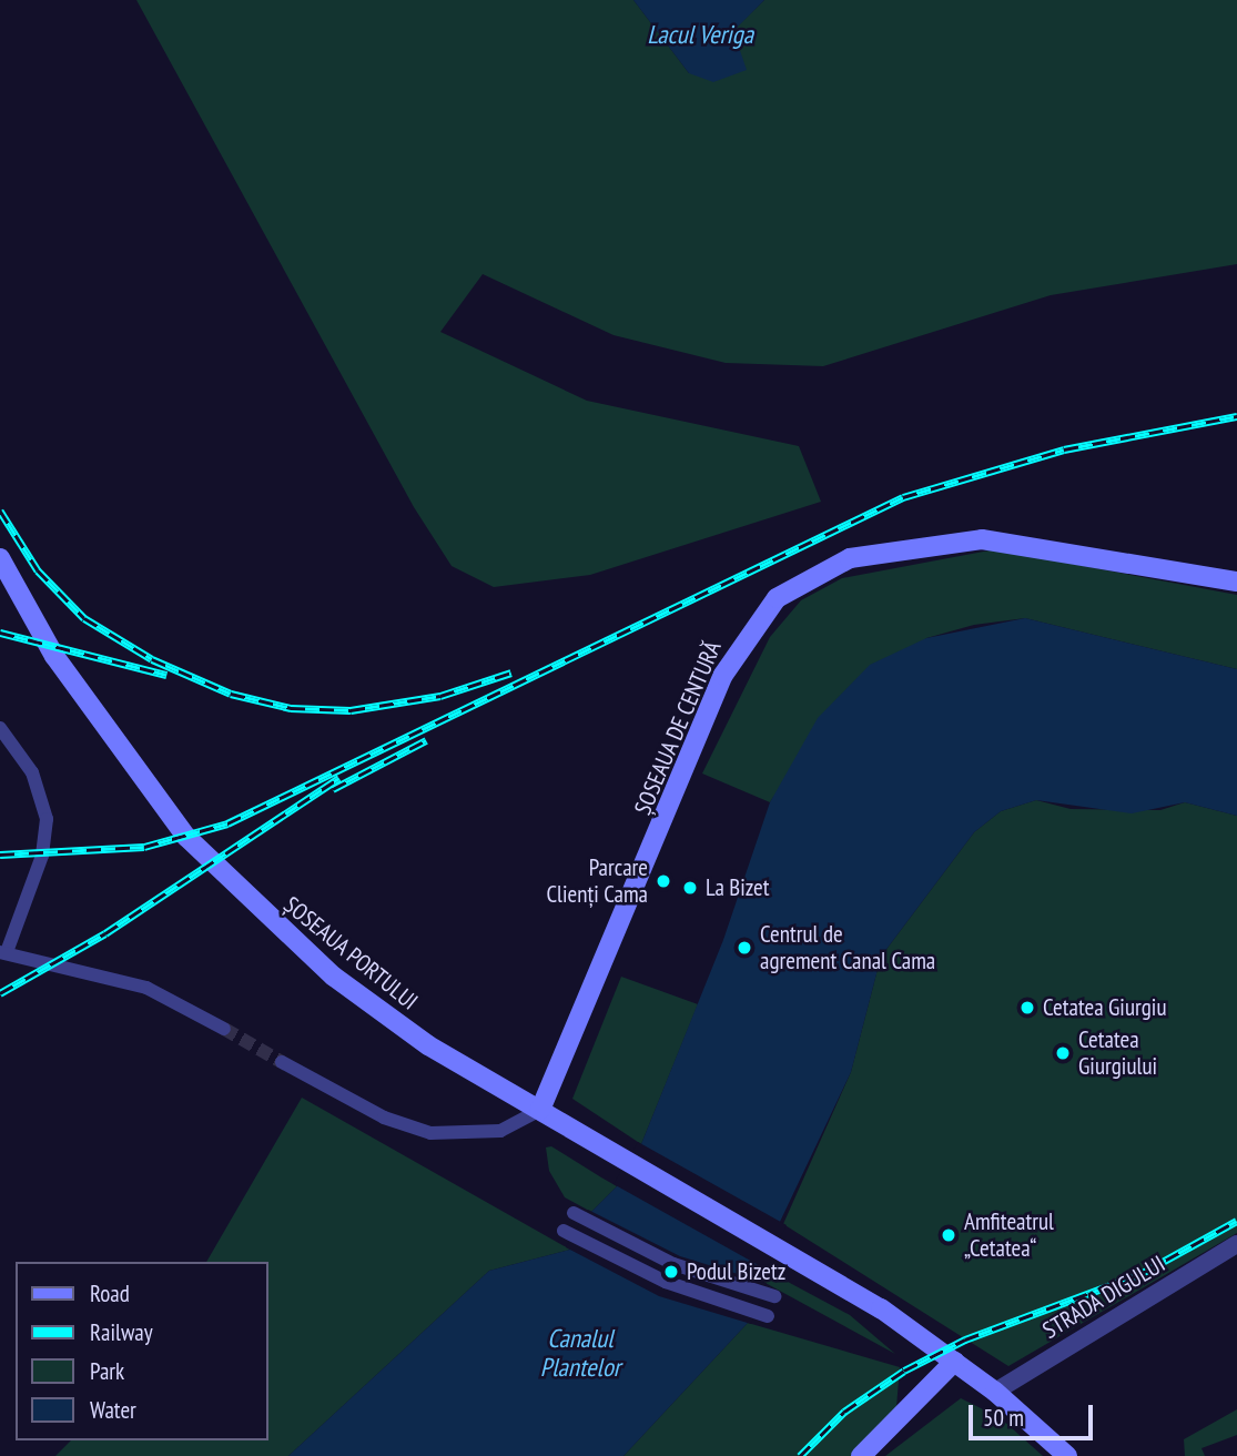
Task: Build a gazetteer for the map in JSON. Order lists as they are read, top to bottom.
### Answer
{
  "streets": {
    "main road": ["ȘOSEAUA DE CENTURĂ", "ȘOSEAUA PORTULUI"],
    "street": ["STRADA DIGULUI"]
  },
  "crossings": [
    ["ȘOSEAUA DE CENTURĂ", "ȘOSEAUA PORTULUI"],
    ["ȘOSEAUA PORTULUI", "STRADA DIGULUI"]
  ],
  "water": ["Lacul Veriga", "Canalul Plantelor"],
  "places": [
    "Parcare Clienți Cama",
    "La Bizet",
    "Centrul de agrement Canal Cama",
    "Cetatea Giurgiu",
    "Cetatea Giurgiului",
    "Amfiteatrul „Cetatea“",
    "Podul Bizetz"
  ],
  "legend": [
    "Road",
    "Railway",
    "Park",
    "Water"
  ],
  "scale_bar": "50 m"
}
